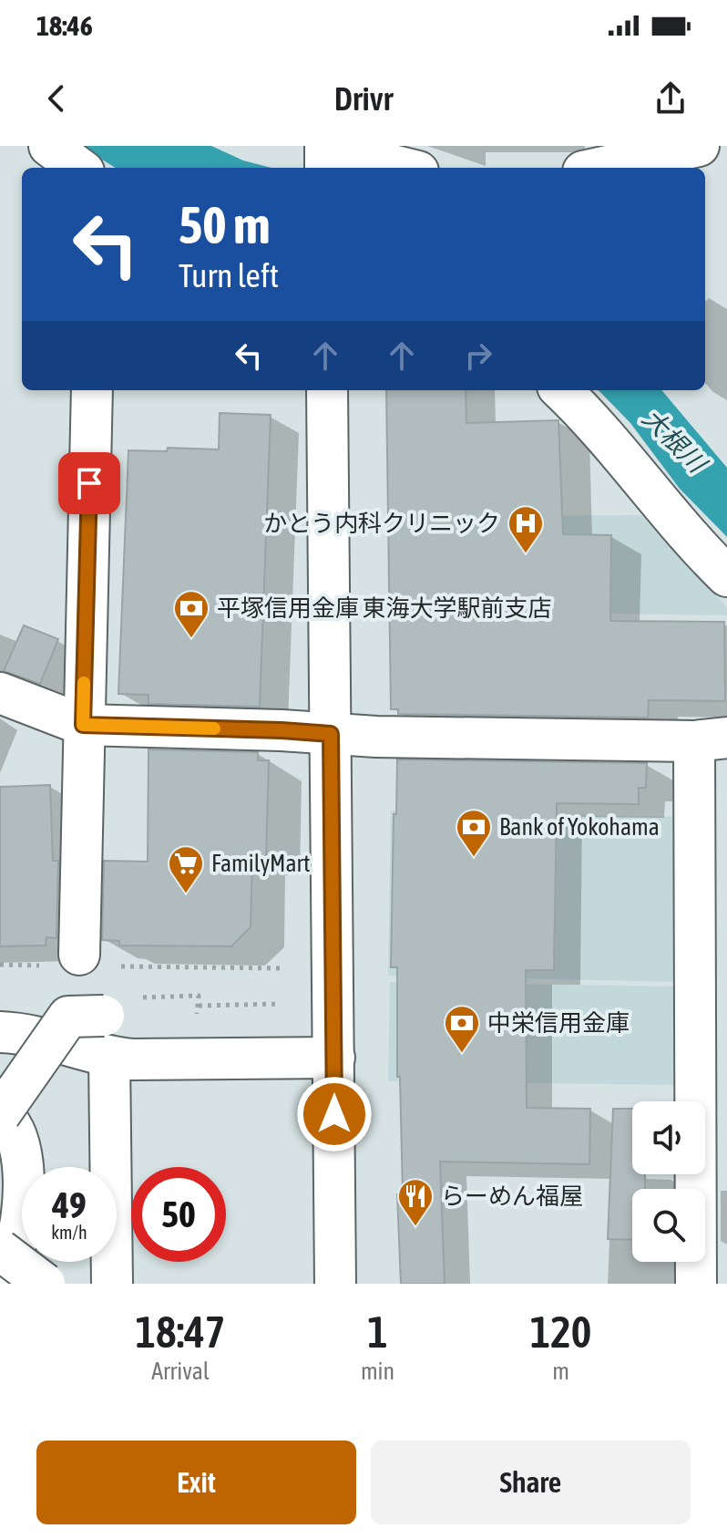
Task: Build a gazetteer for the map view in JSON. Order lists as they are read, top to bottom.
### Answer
{
  "water": ["大根川"],
  "places": {
    "hospital": ["かとう内科クリニック"],
    "bank": ["平塚信用金庫 東海大学駅前支店", "Bank of Yokohama", "中栄信用金庫"],
    "supermarket": ["FamilyMart"],
    "restaurant": ["らーめん福屋"]
  },
  "page": {
    "status": "18:46",
    "header": "Drivr",
    "turn": ["50 m", "Turn left"],
    "speed": "49 km/h",
    "limit": "50",
    "eta": [
      "18:47",
      "Arrival",
      "1",
      "min",
      "120",
      "m"
    ],
    "buttons": ["Exit", "Share"]
  }
}
